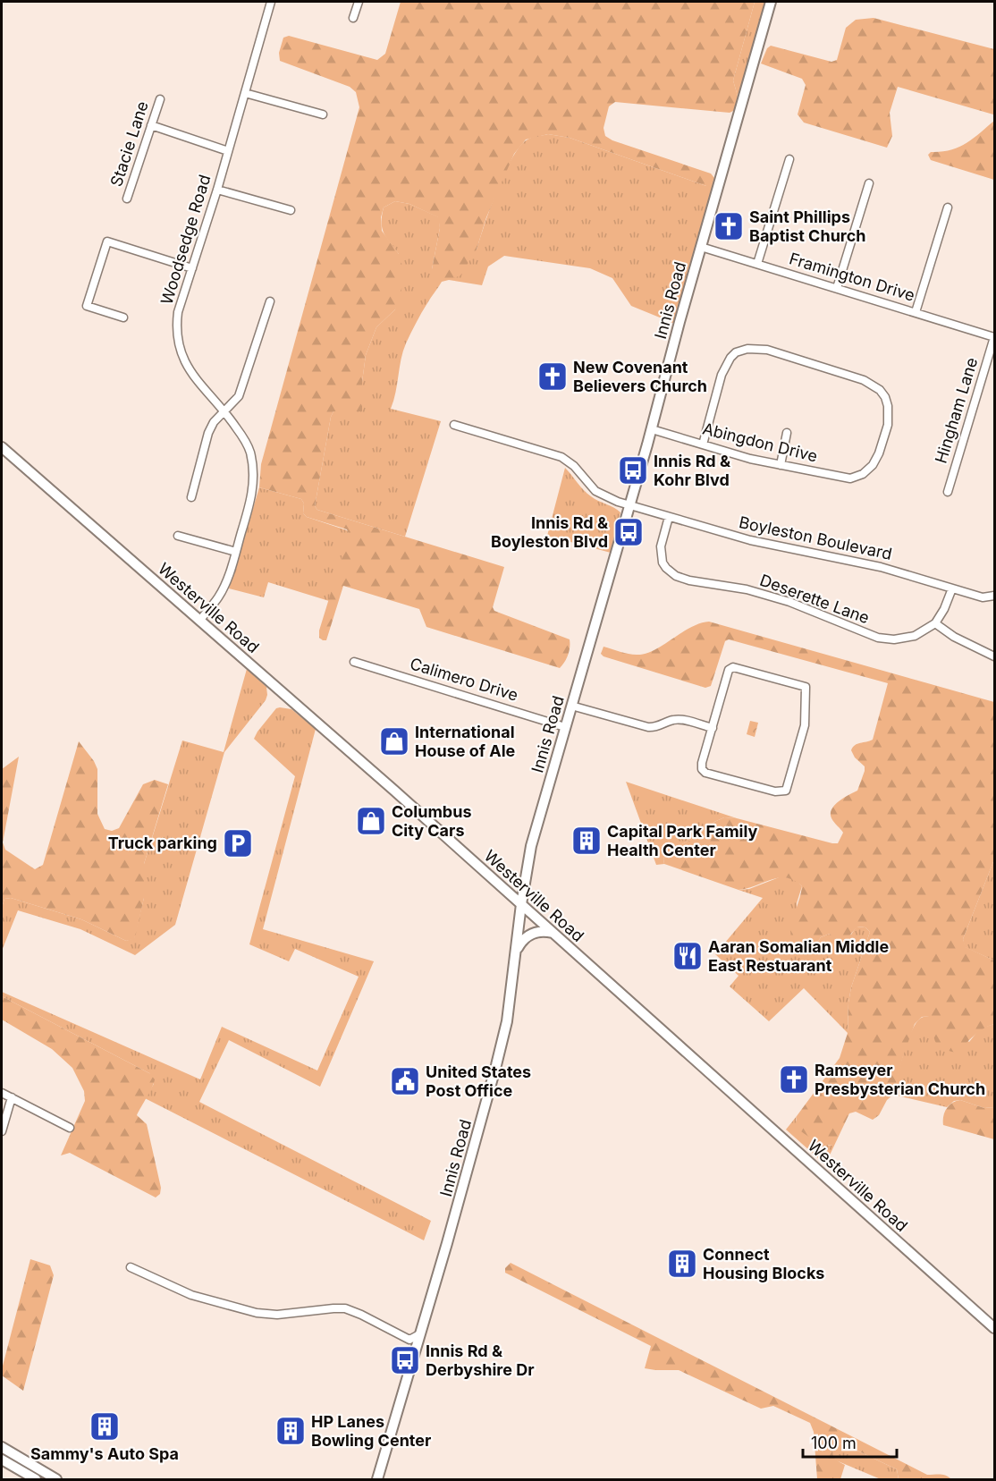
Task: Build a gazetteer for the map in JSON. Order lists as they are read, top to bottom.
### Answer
{
  "streets": {
    "main road": ["Innis Road", "Westerville Road"],
    "street": [
      "Stacie Lane",
      "Woodsedge Road",
      "Framington Drive",
      "Hingham Lane",
      "Abingdon Drive",
      "Boyleston Boulevard",
      "Deserette Lane",
      "Calimero Drive"
    ]
  },
  "crossings": [
    ["Woodsedge Road", "Westerville Road"],
    ["Framington Drive", "Innis Road"],
    ["Framington Drive", "Hingham Lane"],
    ["Innis Road", "Abingdon Drive"],
    ["Innis Road", "Boyleston Boulevard"],
    ["Innis Road", "Westerville Road"],
    ["Innis Road", "Calimero Drive"],
    ["Boyleston Boulevard", "Deserette Lane"]
  ],
  "places": {
    "church": ["Saint Phillips Baptist Church", "New Covenant Believers Church", "Ramseyer Presbysterian Church"],
    "bus stop": ["Innis Rd & Kohr Blvd", "Innis Rd & Boyleston Blvd", "Innis Rd & Derbyshire Dr"],
    "shop": ["International House of Ale", "Columbus City Cars"],
    "building": [
      "Capital Park Family Health Center",
      "Connect Housing Blocks",
      "Sammy's Auto Spa",
      "HP Lanes Bowling Center"
    ],
    "parking": ["Truck parking"],
    "restaurant": ["Aaran Somalian Middle East Restuarant"],
    "public building": ["United States Post Office"]
  },
  "scale_bar": "100 m"
}
